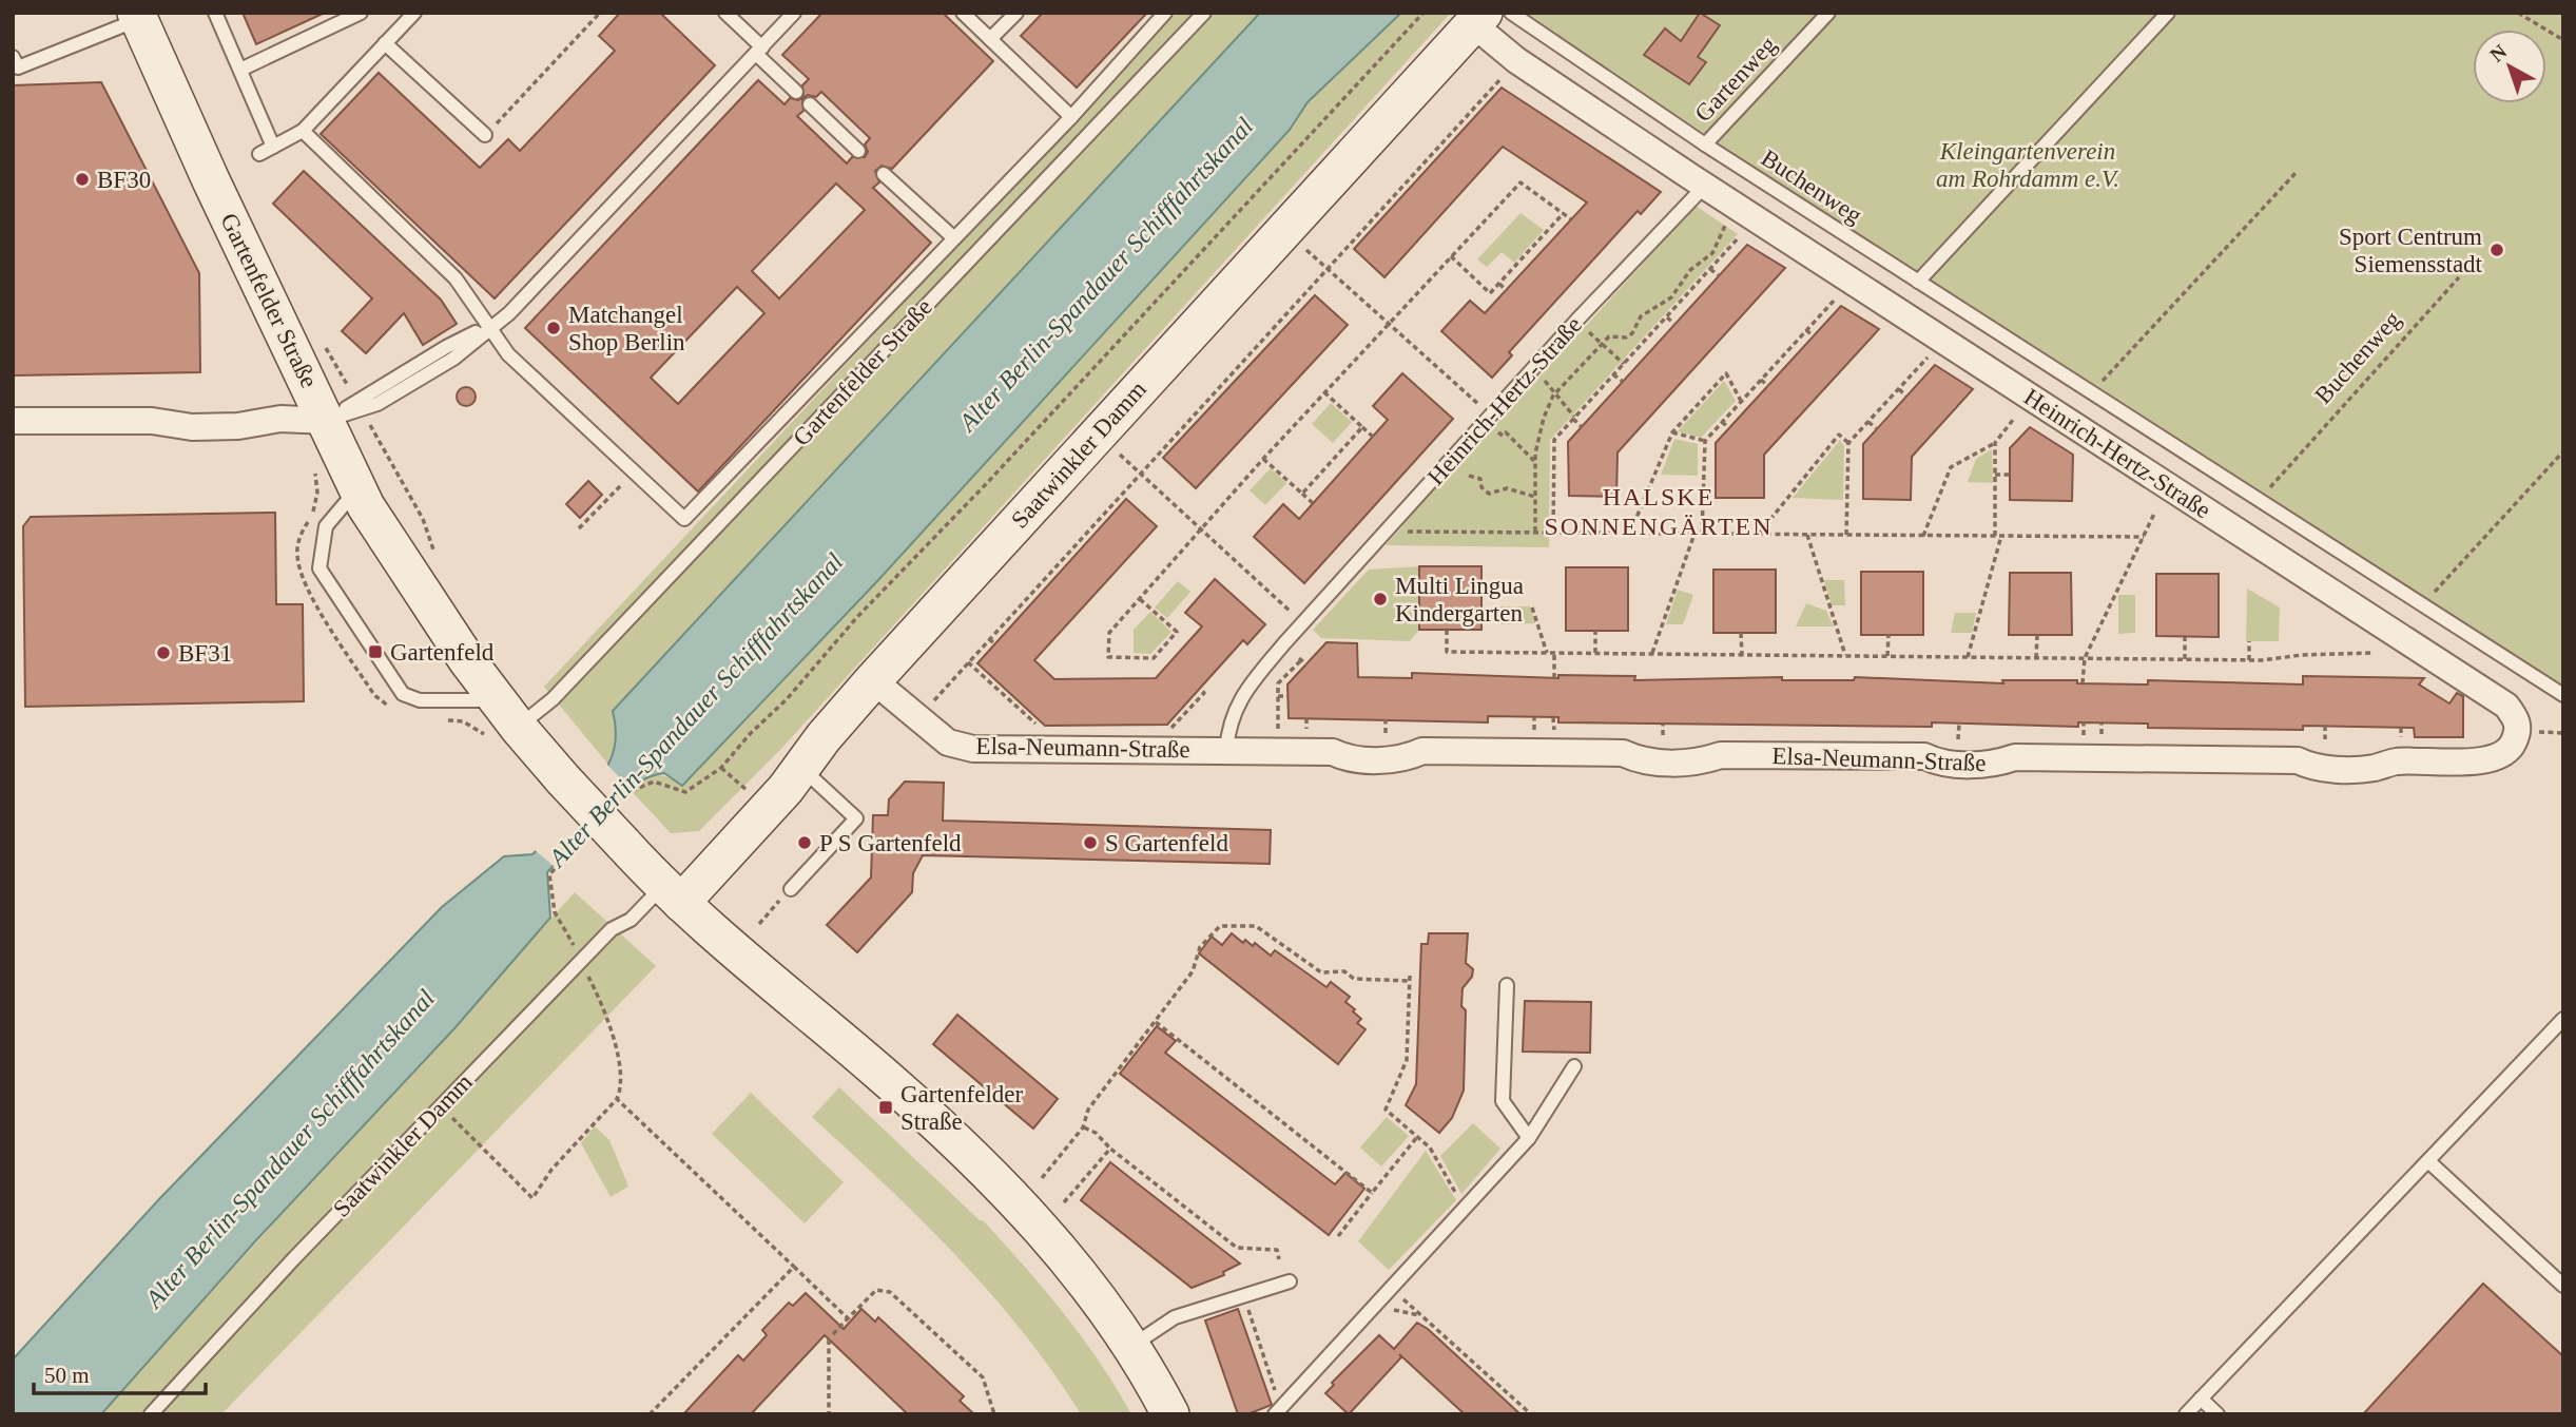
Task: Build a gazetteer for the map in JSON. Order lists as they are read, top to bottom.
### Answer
{
  "streets": {
    "main road": ["Gartenfelder Straße", "Saatwinkler Damm"],
    "street": ["Heinrich-Hertz-Straße", "Elsa-Neumann-Straße"],
    "lane": ["Gartenweg", "Buchenweg"]
  },
  "crossings": [
    ["Gartenweg", "Buchenweg"],
    ["Gartenfelder Straße", "Saatwinkler Damm"],
    ["Heinrich-Hertz-Straße", "Saatwinkler Damm"],
    ["Heinrich-Hertz-Straße", "Elsa-Neumann-Straße"],
    ["Saatwinkler Damm", "Elsa-Neumann-Straße"]
  ],
  "districts": ["HALSKE SONNENGÄRTEN"],
  "water": ["Alter Berlin-Spandauer Schifffahrtskanal"],
  "parks": ["Kleingartenverein am Rohrdamm e.V."],
  "places": {
    "other": [
      "BF30",
      "Sport Centrum Siemensstadt",
      "Matchangel Shop Berlin",
      "Multi Lingua Kindergarten",
      "BF31",
      "P S Gartenfeld",
      "S Gartenfeld"
    ],
    "transit": ["Gartenfeld", "Gartenfelder Straße"]
  },
  "scale_bar": "50 m",
  "north": "top left"
}
